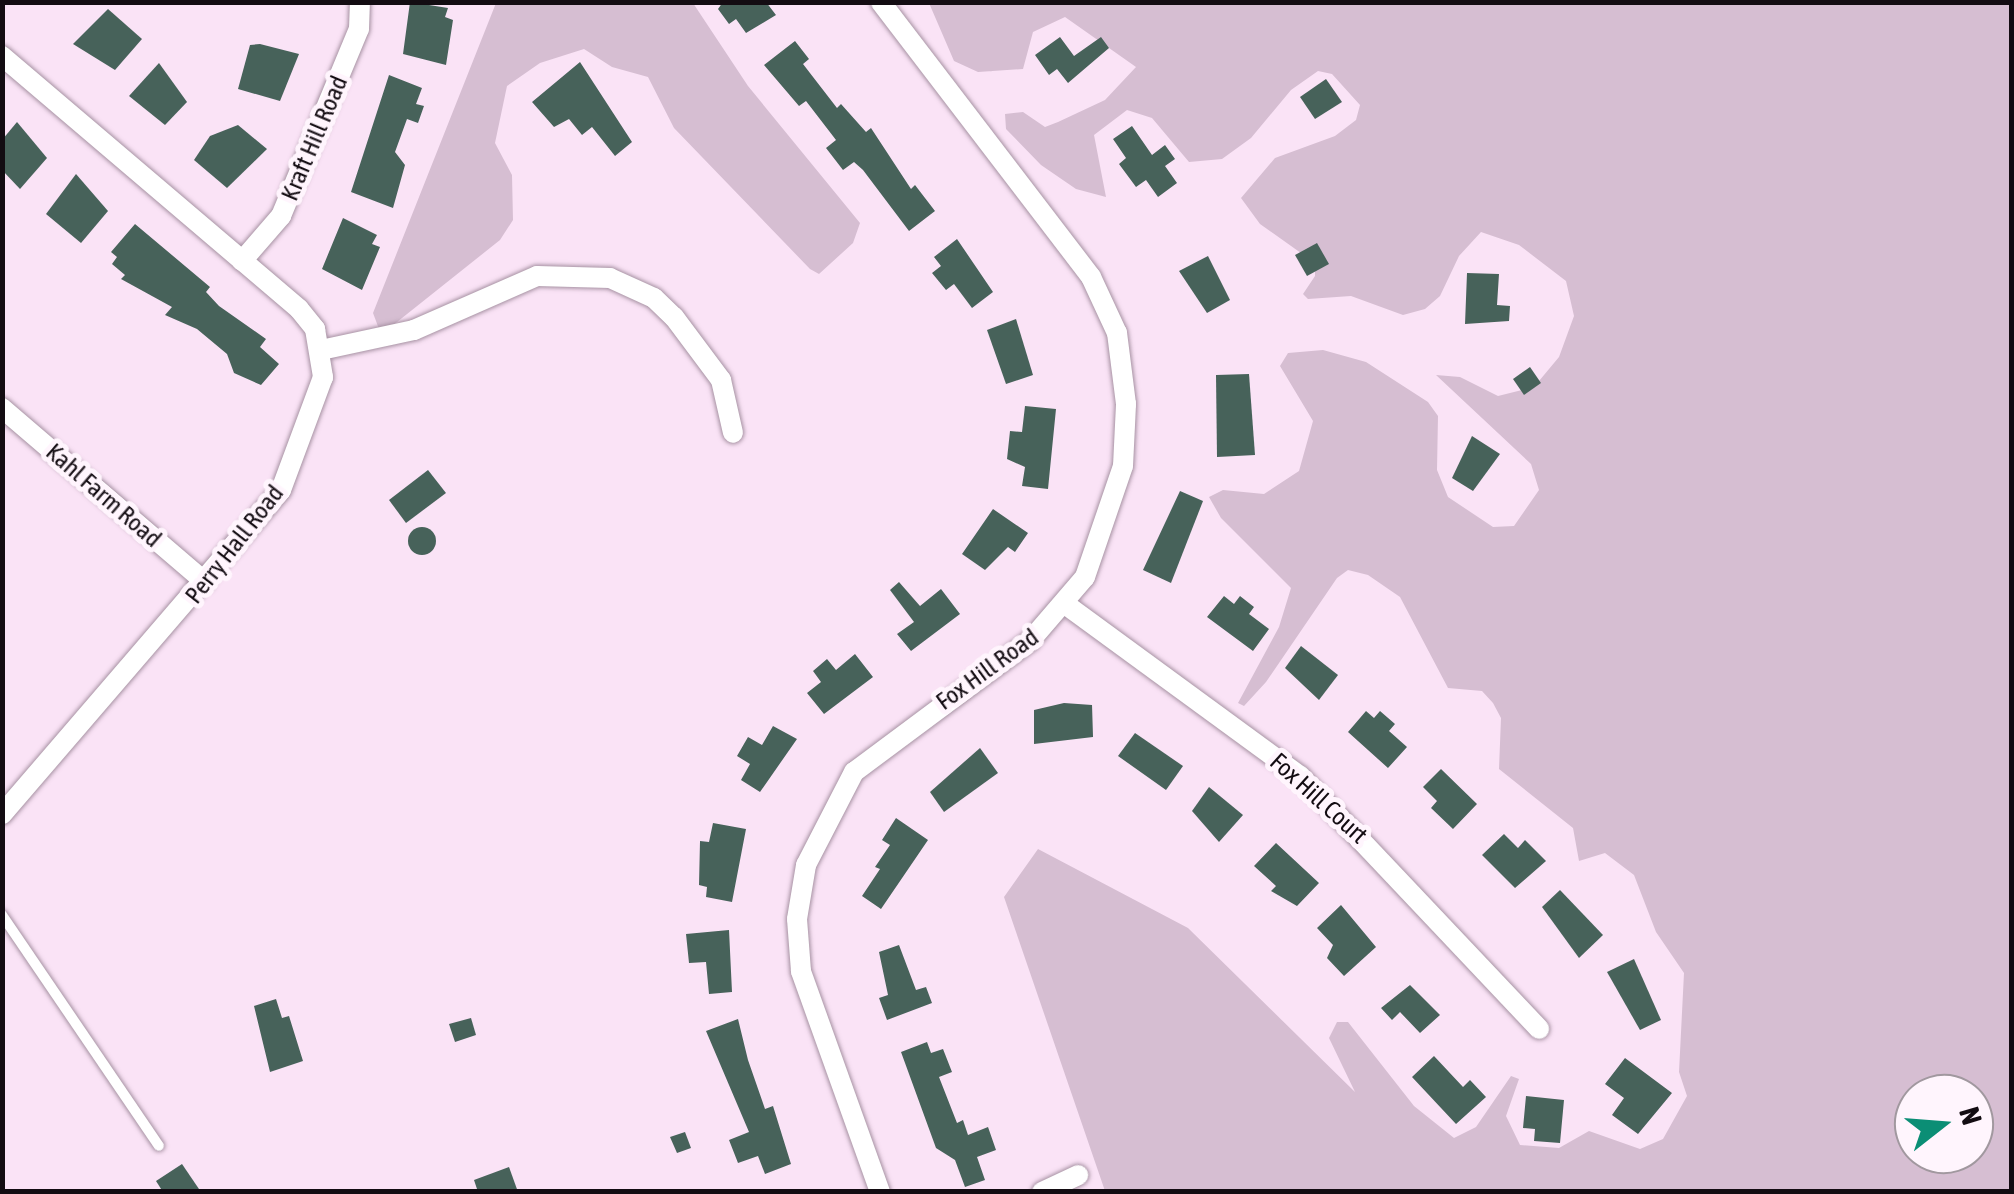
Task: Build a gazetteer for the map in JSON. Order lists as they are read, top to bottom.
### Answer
{
  "streets": {
    "street": [
      "Kraft Hill Road",
      "Kahl Farm Road",
      "Perry Hall Road",
      "Fox Hill Road",
      "Fox Hill Court"
    ]
  },
  "crossings": [
    ["Kahl Farm Road", "Perry Hall Road"],
    ["Fox Hill Road", "Fox Hill Court"]
  ],
  "north": "right"
}
